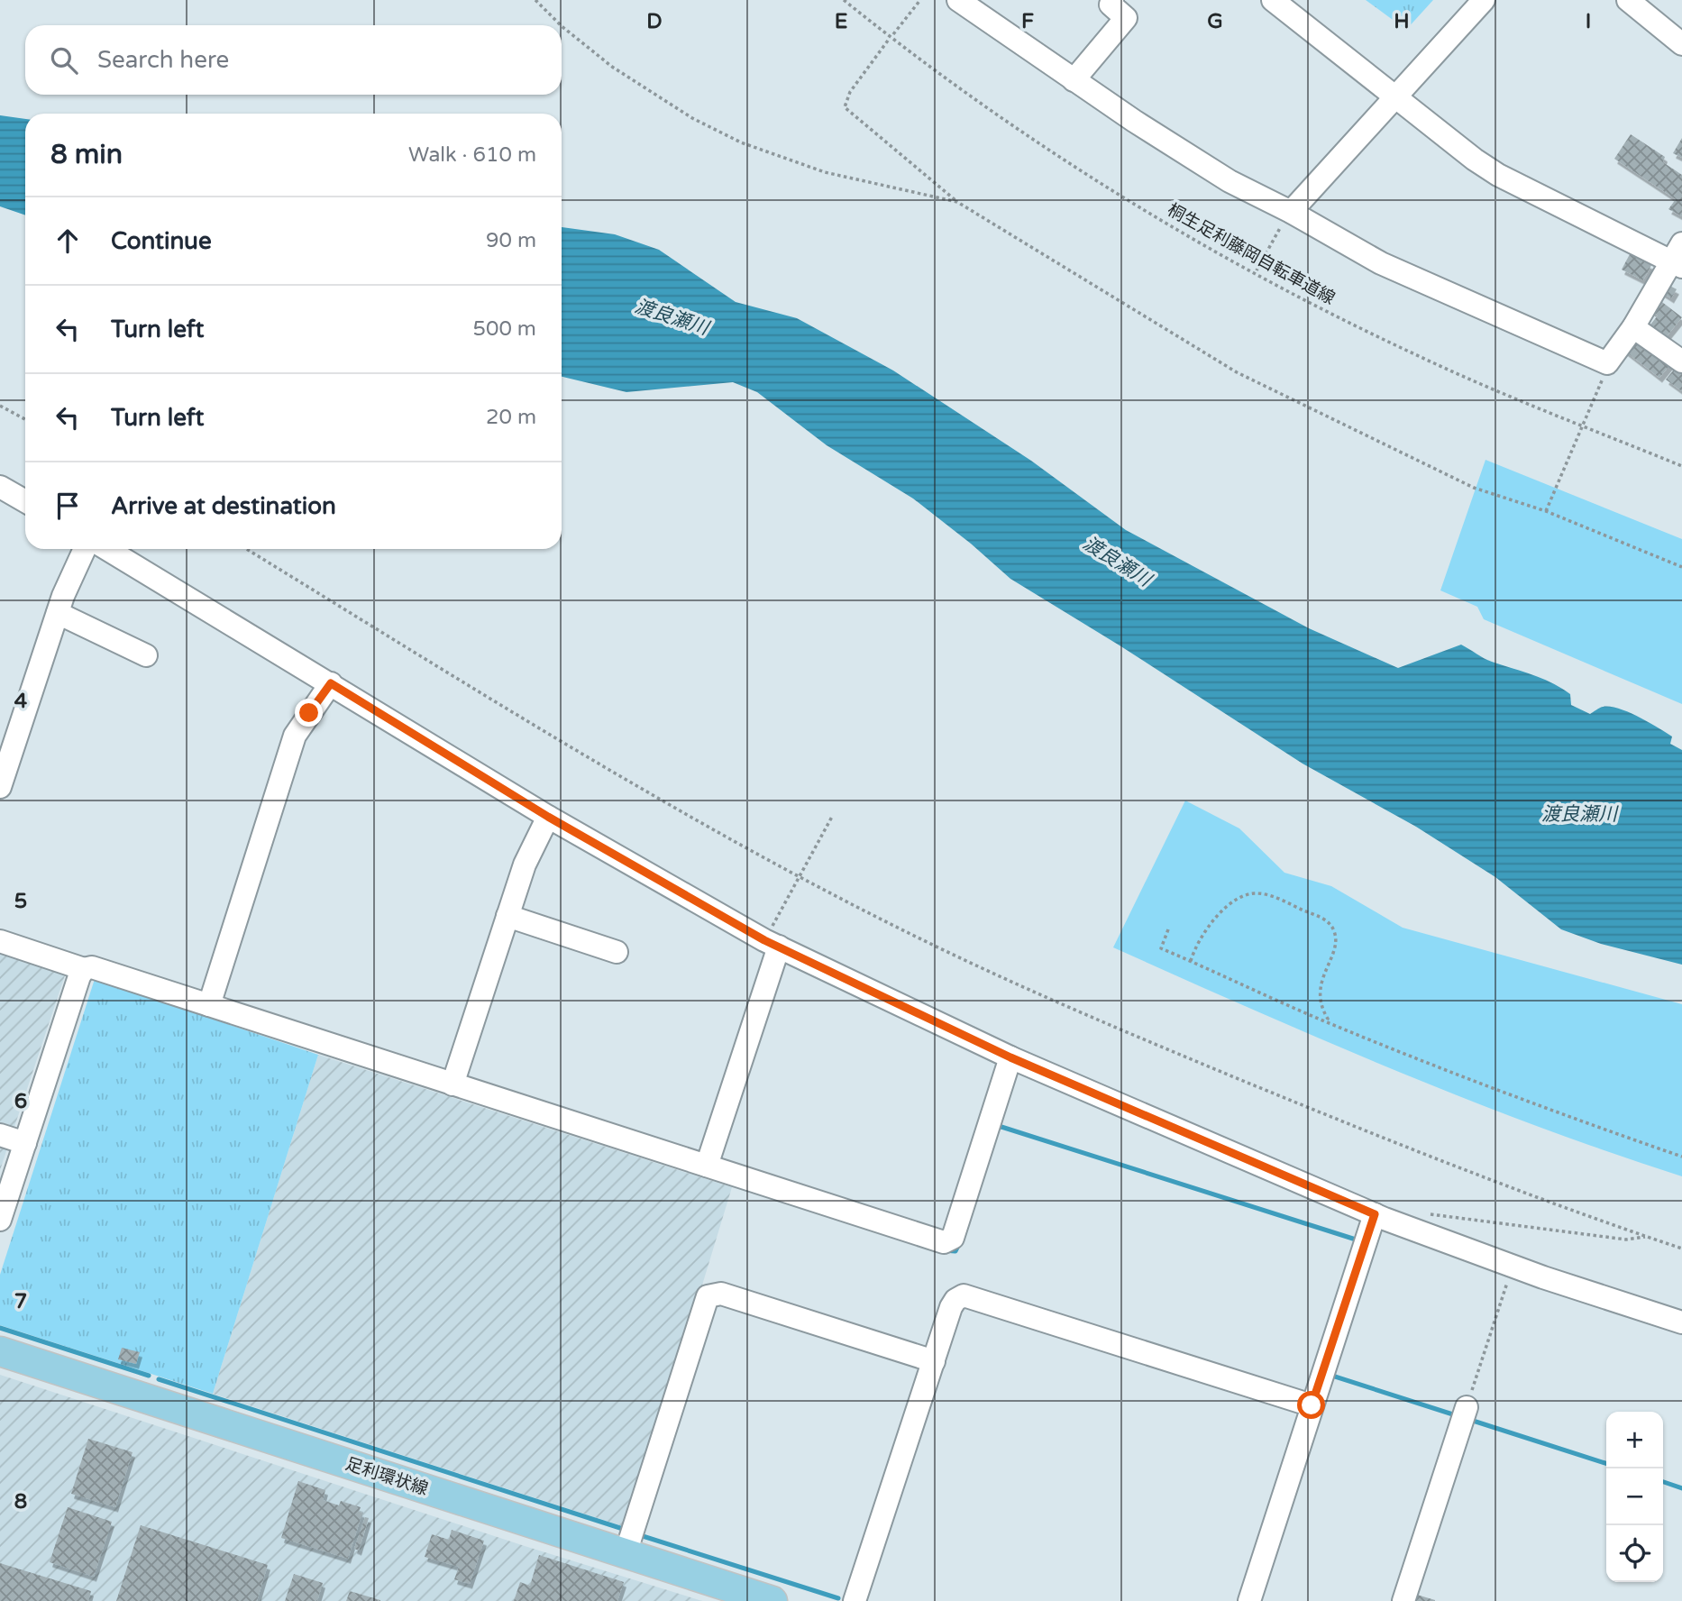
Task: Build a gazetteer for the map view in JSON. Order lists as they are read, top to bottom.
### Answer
{
  "streets": {
    "main road": ["足利環状線"],
    "path": ["桐生足利藤岡自転車道線"]
  },
  "water": ["渡良瀬川"],
  "page": {
    "search": "Search here",
    "heading": ["8 min", "Walk · 610 m"],
    "list": [
      ["Continue", "90 m"],
      ["Turn left", "500 m"],
      ["Turn left", "20 m"],
      "Arrive at destination"
    ],
    "map_buttons": ["+", "−"]
  },
  "grid": {
    "columns": [
      "D",
      "E",
      "F",
      "G",
      "H",
      "I"
    ],
    "rows": [
      "4",
      "5",
      "6",
      "7",
      "8"
    ]
  }
}
